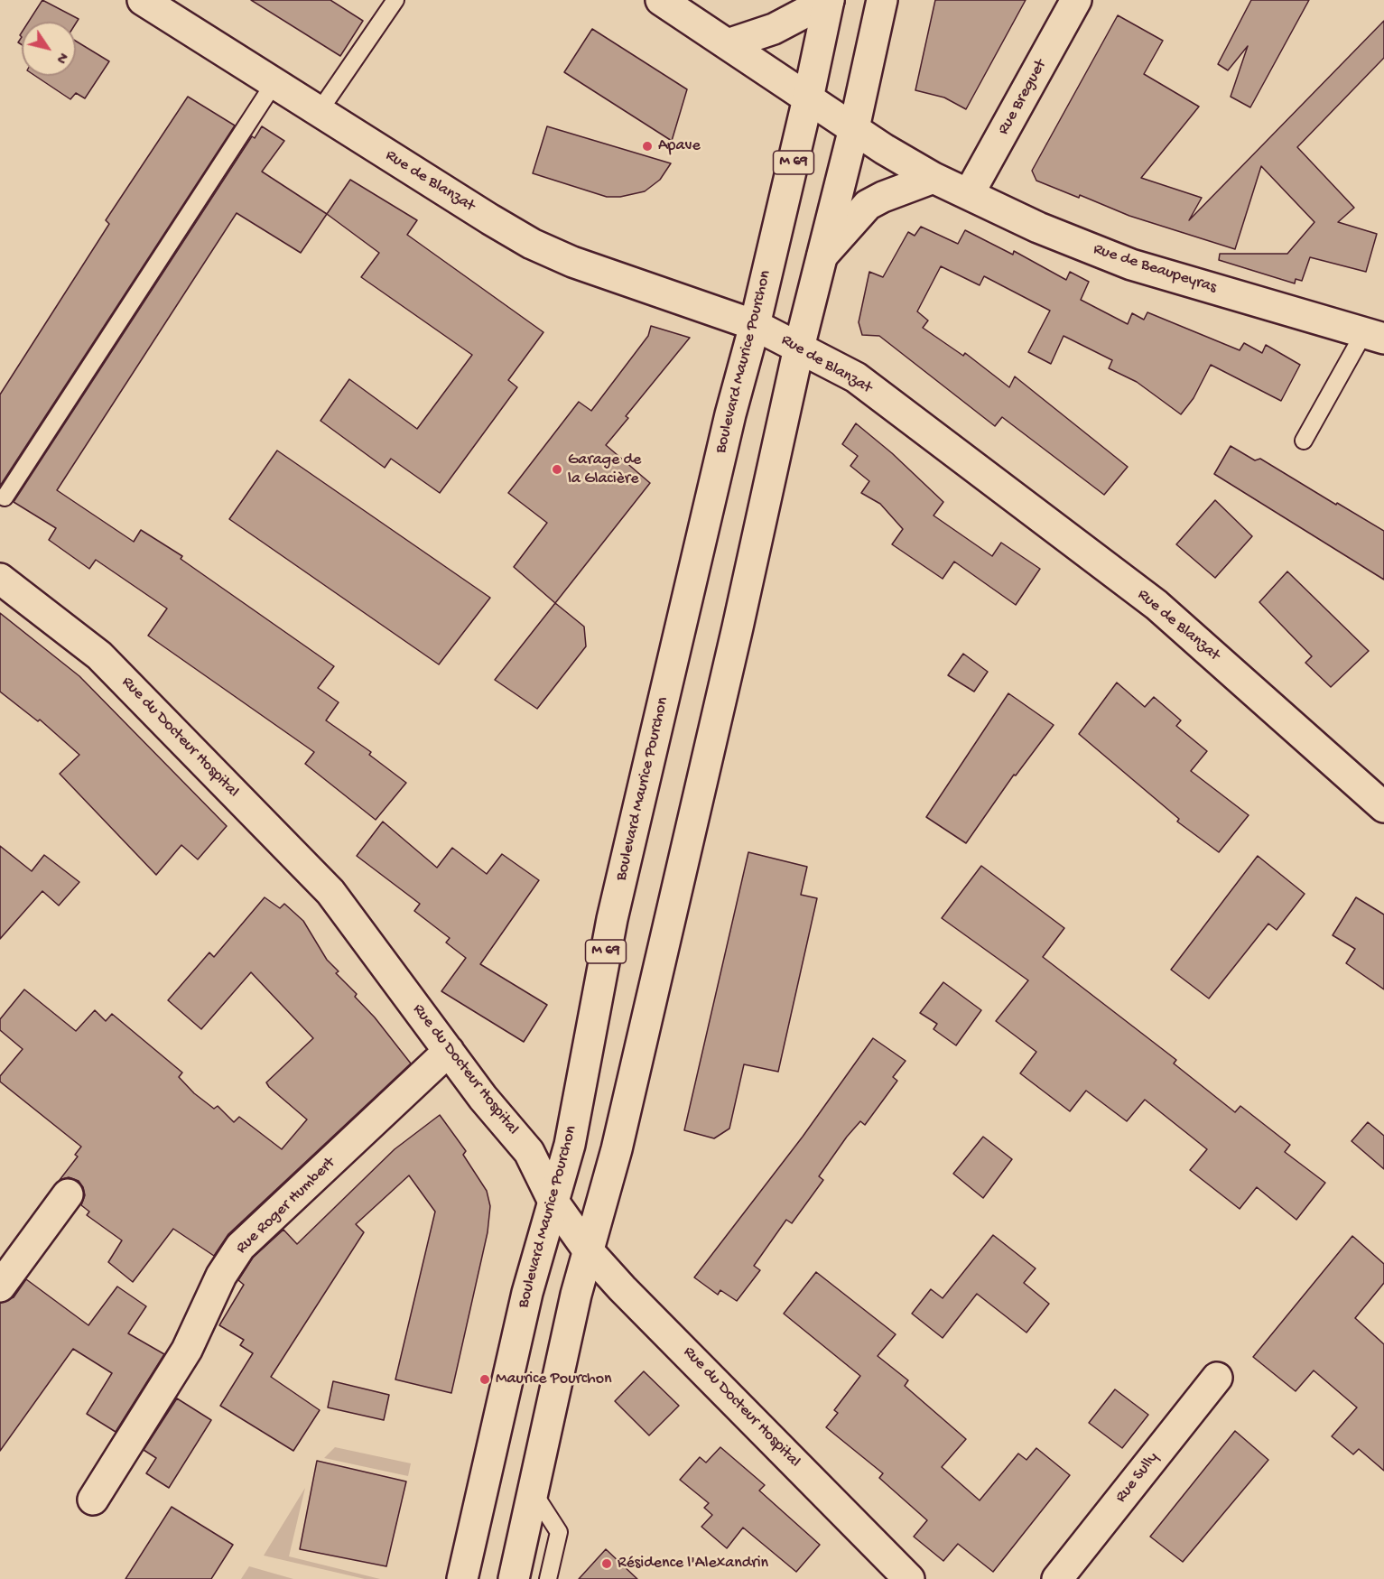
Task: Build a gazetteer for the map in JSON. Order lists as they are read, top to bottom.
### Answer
{
  "streets": {
    "street": [
      "Rue Breguet",
      "M 69",
      "Rue de Blanzat",
      "Rue de Beaupeyras",
      "Boulevard Maurice Pourchon",
      "Rue du Docteur Hospital",
      "Rue Roger Humbert",
      "Rue Sully"
    ]
  },
  "crossings": [
    ["Rue Breguet", "Rue de Beaupeyras"],
    ["Rue de Blanzat", "Boulevard Maurice Pourchon"],
    ["Rue de Beaupeyras", "Boulevard Maurice Pourchon"],
    ["Boulevard Maurice Pourchon", "Rue du Docteur Hospital"],
    ["Rue du Docteur Hospital", "Rue Roger Humbert"]
  ],
  "places": [
    "Apave",
    "Garage de la Glacière",
    "Maurice Pourchon",
    "Résidence l'Alexandrin"
  ],
  "north": "bottom right"
}
